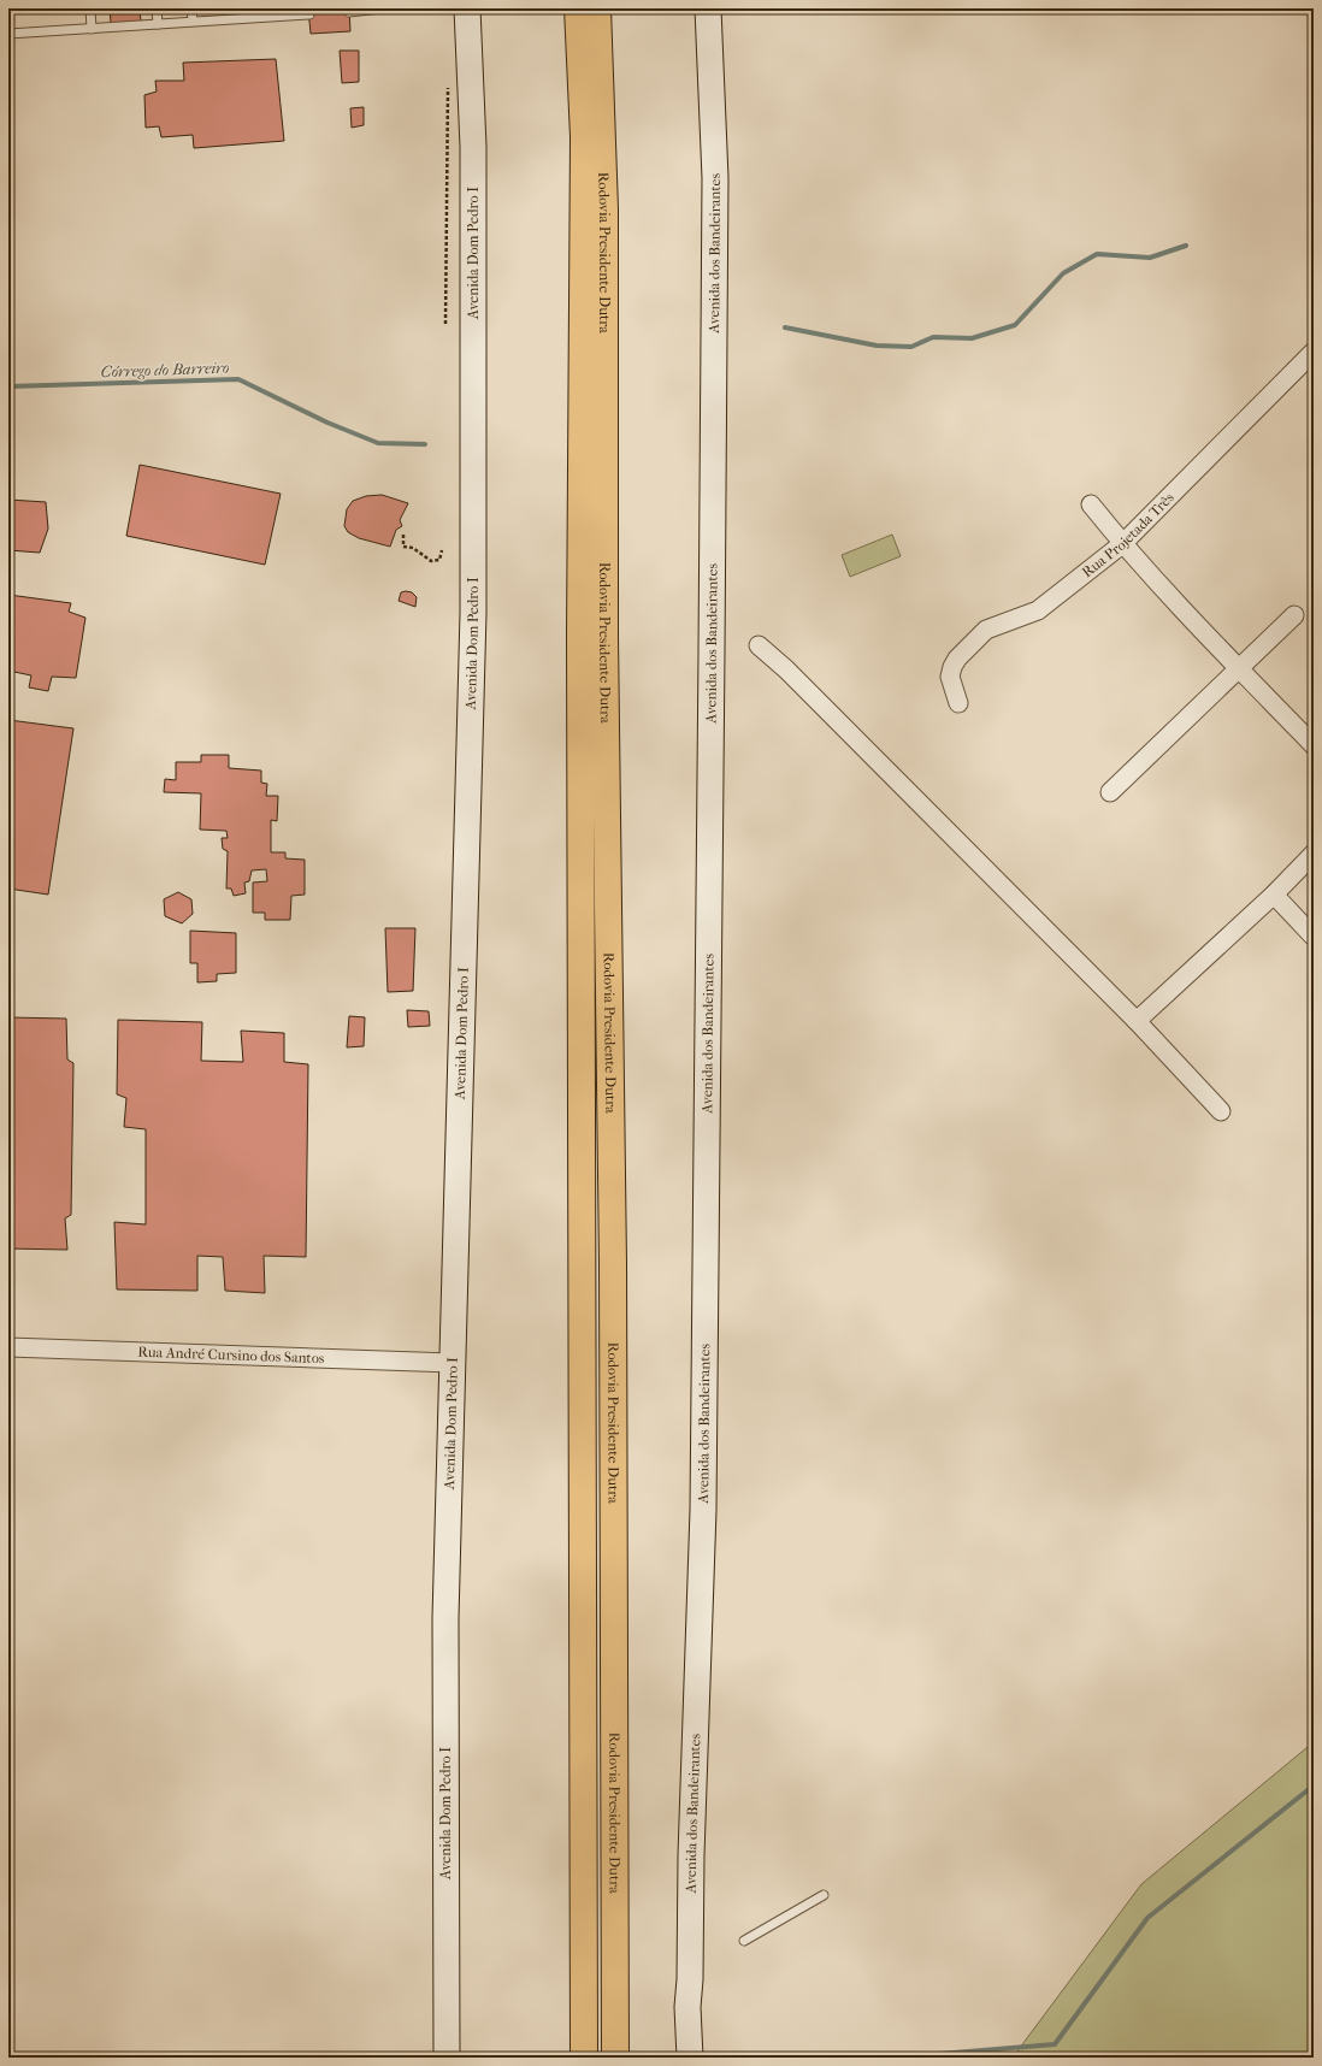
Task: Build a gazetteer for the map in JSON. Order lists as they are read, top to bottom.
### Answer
{
  "streets": {
    "highway": ["Rodovia Presidente Dutra"],
    "main road": ["Avenida Dom Pedro I", "Avenida dos Bandeirantes"],
    "street": ["Rua Projetada Três", "Rua André Cursino dos Santos"]
  },
  "crossings": [
    ["Avenida Dom Pedro I", "Rua André Cursino dos Santos"]
  ],
  "water": ["Córrego do Barreiro"]
}
